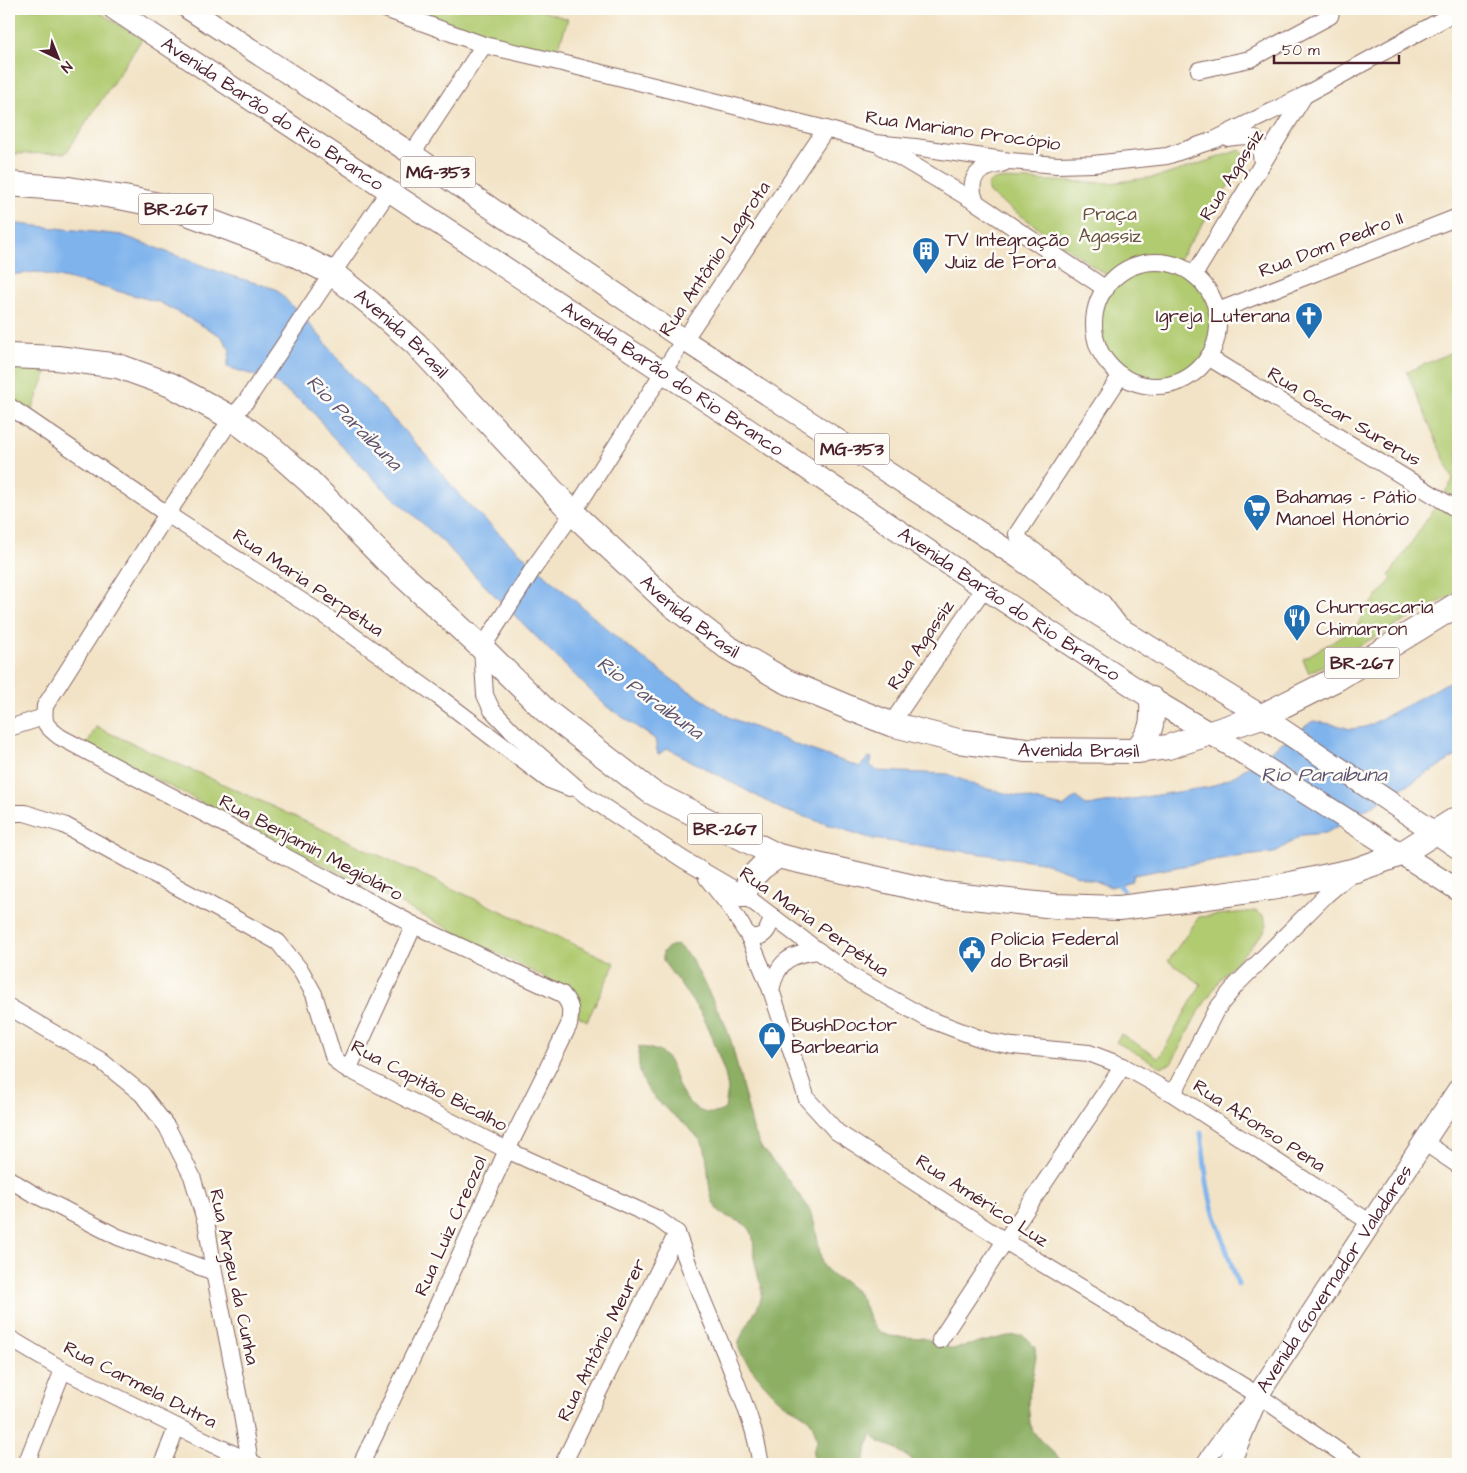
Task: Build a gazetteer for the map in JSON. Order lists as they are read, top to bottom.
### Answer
{
  "streets": {
    "highway": ["BR-267", "Avenida Brasil"],
    "main road": ["Avenida Barão do Rio Branco", "MG-353", "Avenida Governador Valadares"],
    "street": [
      "Rua Mariano Procópio",
      "Rua Agassiz",
      "Rua Dom Pedro II",
      "Rua Antônio Lagrota",
      "Rua Oscar Surerus",
      "Rua Maria Perpétua",
      "Rua Benjamin Megioláro",
      "Rua Capitão Bicalho",
      "Rua Afonso Pena",
      "Rua Américo Luz",
      "Rua Luiz Creozol",
      "Rua Argeu da Cunha",
      "Rua Antônio Meurer",
      "Rua Carmela Dutra"
    ]
  },
  "crossings": [
    ["Avenida Barão do Rio Branco", "Rua Agassiz"],
    ["Avenida Barão do Rio Branco", "BR-267"],
    ["Avenida Barão do Rio Branco", "Rua Antônio Lagrota"],
    ["Avenida Barão do Rio Branco", "Avenida Brasil"],
    ["Rua Mariano Procópio", "Rua Agassiz"],
    ["Rua Mariano Procópio", "Rua Antônio Lagrota"],
    ["Rua Agassiz", "Rua Dom Pedro II"],
    ["Rua Agassiz", "Avenida Brasil"],
    ["Rua Agassiz", "Rua Oscar Surerus"],
    ["BR-267", "Rua Antônio Lagrota"],
    ["BR-267", "Rua Maria Perpétua"],
    ["Rua Dom Pedro II", "Rua Oscar Surerus"],
    ["Rua Antônio Lagrota", "Avenida Brasil"],
    ["Rua Antônio Lagrota", "Rua Maria Perpétua"],
    ["Rua Maria Perpétua", "Rua Afonso Pena"],
    ["Rua Maria Perpétua", "Rua Américo Luz"],
    ["Rua Benjamin Megioláro", "Rua Luiz Creozol"],
    ["Rua Capitão Bicalho", "Rua Luiz Creozol"],
    ["Rua Capitão Bicalho", "Rua Antônio Meurer"],
    ["Rua Afonso Pena", "Avenida Governador Valadares"],
    ["Rua Américo Luz", "Avenida Governador Valadares"],
    ["Rua Argeu da Cunha", "Rua Carmela Dutra"]
  ],
  "water": ["Rio Paraibuna"],
  "parks": ["Praça Agassiz"],
  "places": {
    "building": ["TV Integração Juiz de Fora"],
    "church": ["Igreja Luterana"],
    "supermarket": ["Bahamas - Pátio Manoel Honório"],
    "restaurant": ["Churrascaria Chimarron"],
    "public building": ["Polícia Federal do Brasil"],
    "shop": ["BushDoctor Barbearia"]
  },
  "scale_bar": "50 m",
  "north": "bottom right"
}
